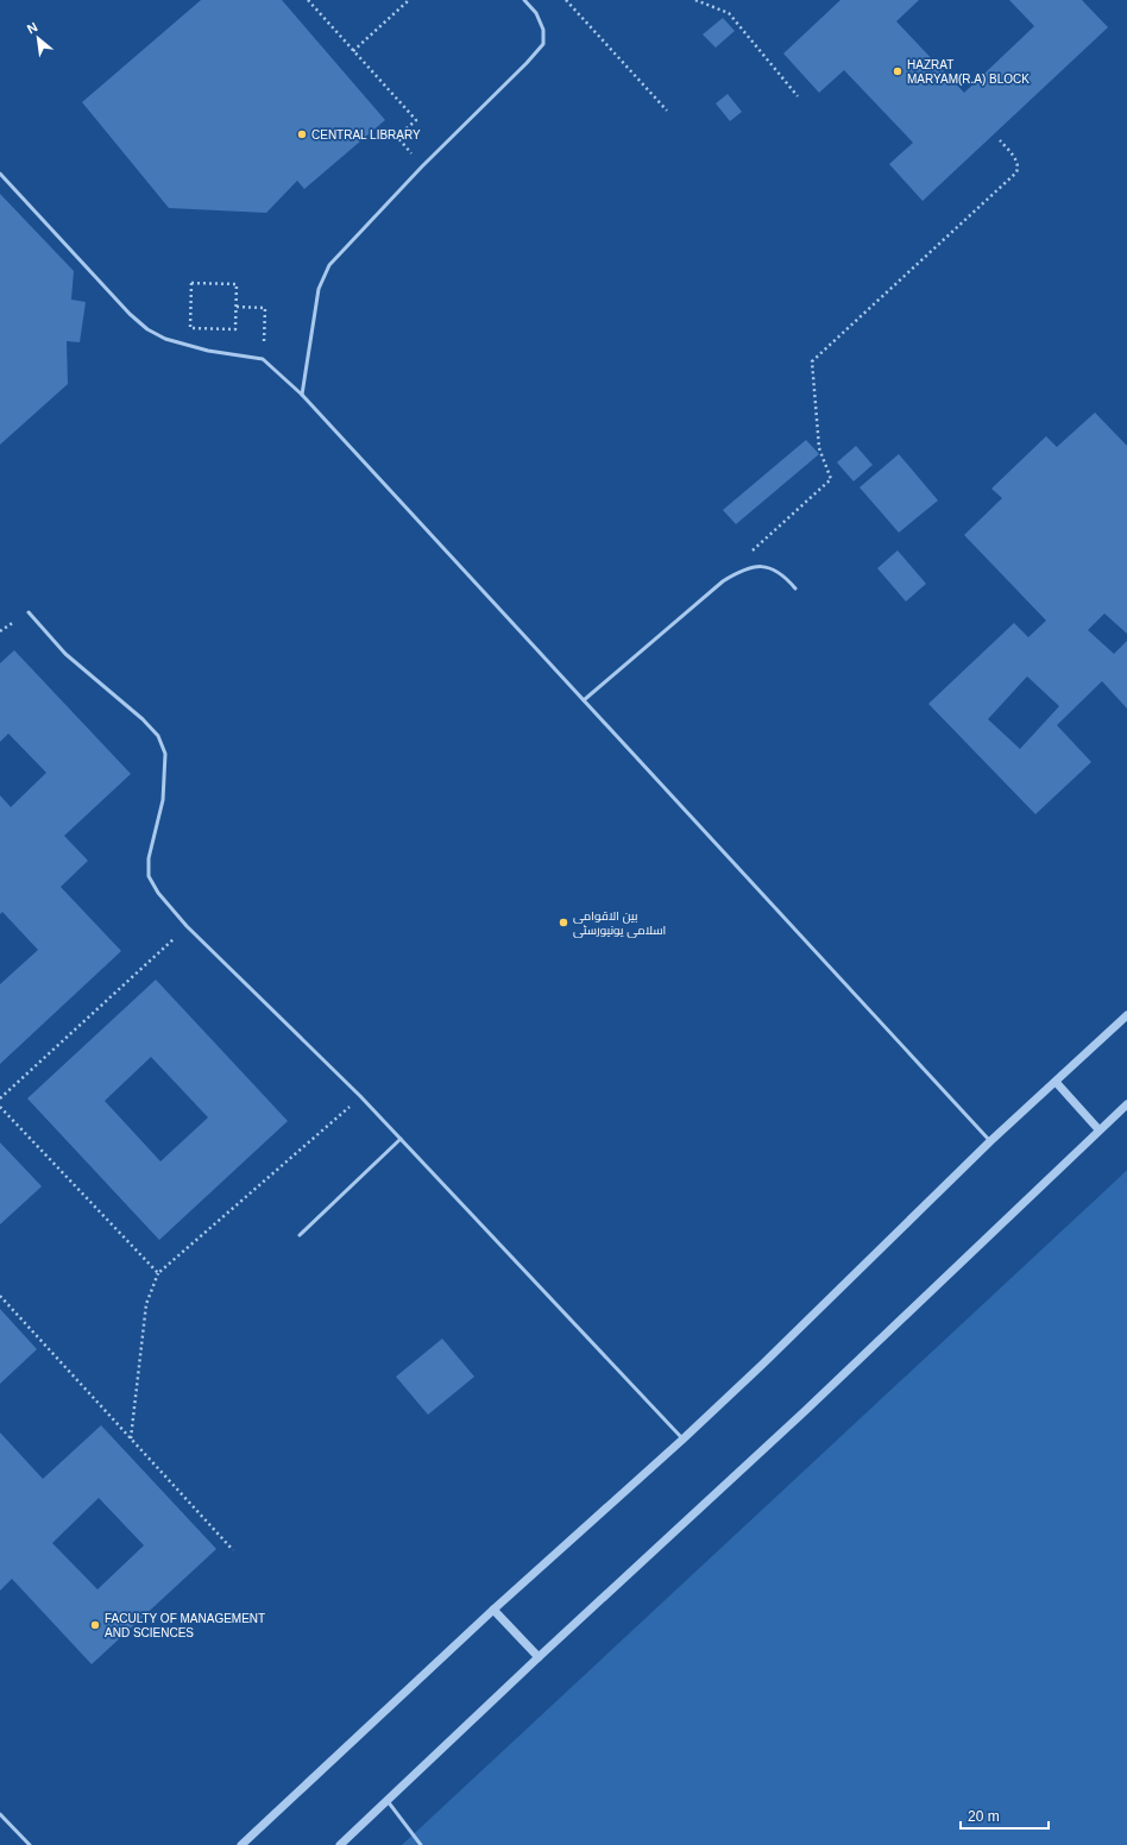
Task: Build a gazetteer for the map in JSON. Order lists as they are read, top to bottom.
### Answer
{
  "places": [
    "HAZRAT MARYAM(R.A) BLOCK",
    "CENTRAL LIBRARY",
    "بین الاقوامی اسلامی یونیورسٹی",
    "FACULTY OF MANAGEMENT AND SCIENCES"
  ],
  "scale_bar": "20 m",
  "north": "top left"
}
